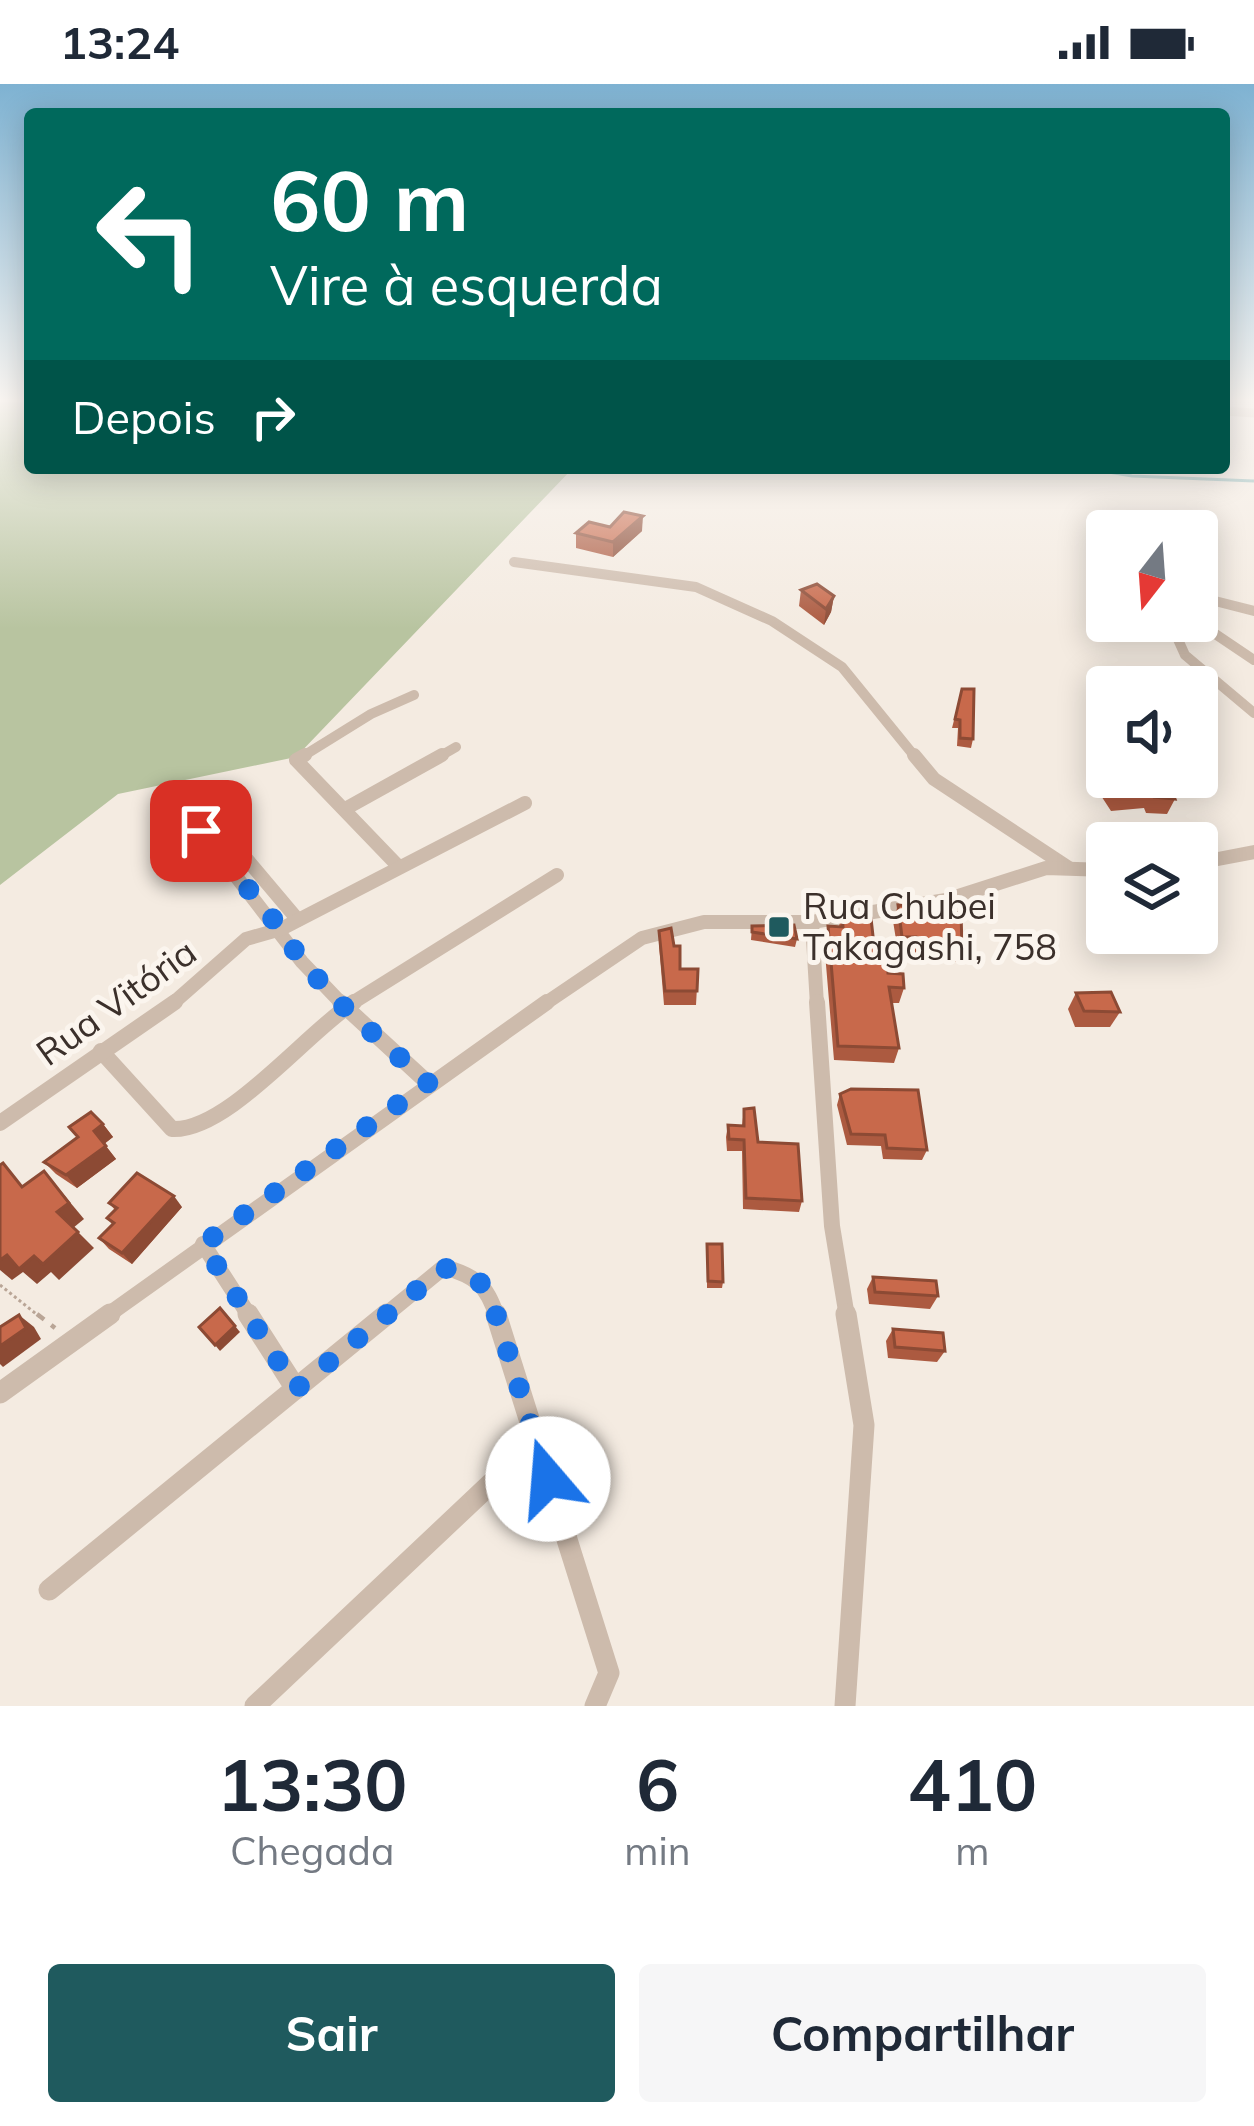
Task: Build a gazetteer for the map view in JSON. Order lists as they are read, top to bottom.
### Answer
{
  "streets": {
    "street": ["Rua Vitória"]
  },
  "places": {
    "transit": ["Rua Chubei Takagashi, 758"]
  },
  "north": "bottom",
  "page": {
    "status": "13:24",
    "turn": ["60 m", "Vire à esquerda"],
    "then": "Depois",
    "eta": [
      "13:30",
      "Chegada",
      "6",
      "min",
      "410",
      "m"
    ],
    "buttons": ["Sair", "Compartilhar"]
  }
}
